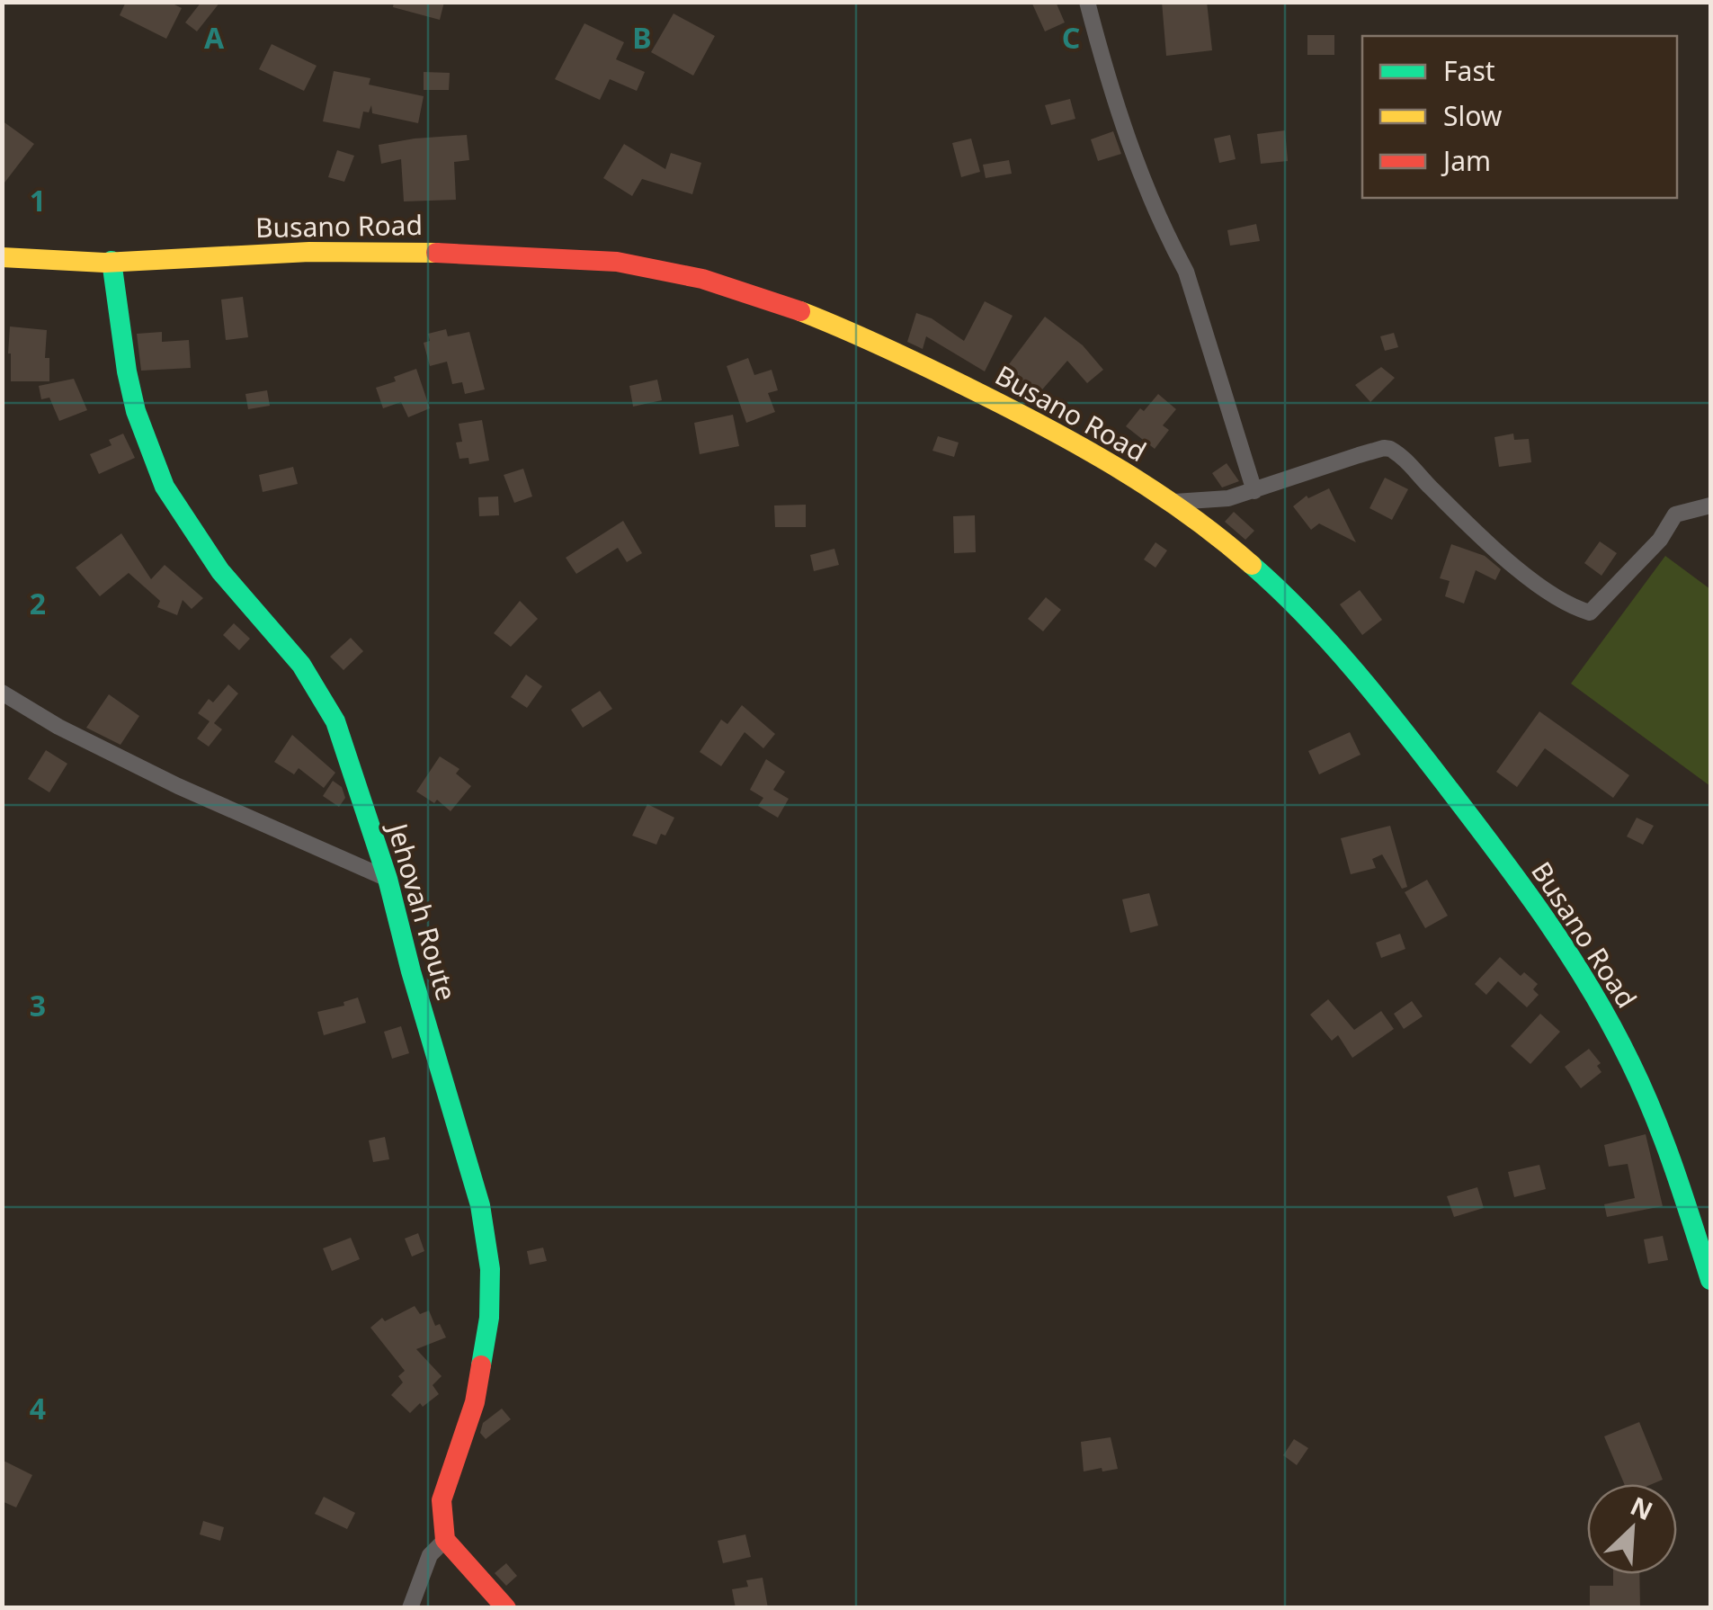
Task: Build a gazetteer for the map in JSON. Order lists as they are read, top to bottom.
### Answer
{
  "streets": {
    "street": ["Busano Road", "Jehovah Route"]
  },
  "crossings": [
    ["Busano Road", "Jehovah Route"]
  ],
  "legend": ["Fast", "Slow", "Jam"],
  "north": "top right",
  "grid": {
    "columns": ["A", "B", "C"],
    "rows": [
      "1",
      "2",
      "3",
      "4"
    ]
  }
}
